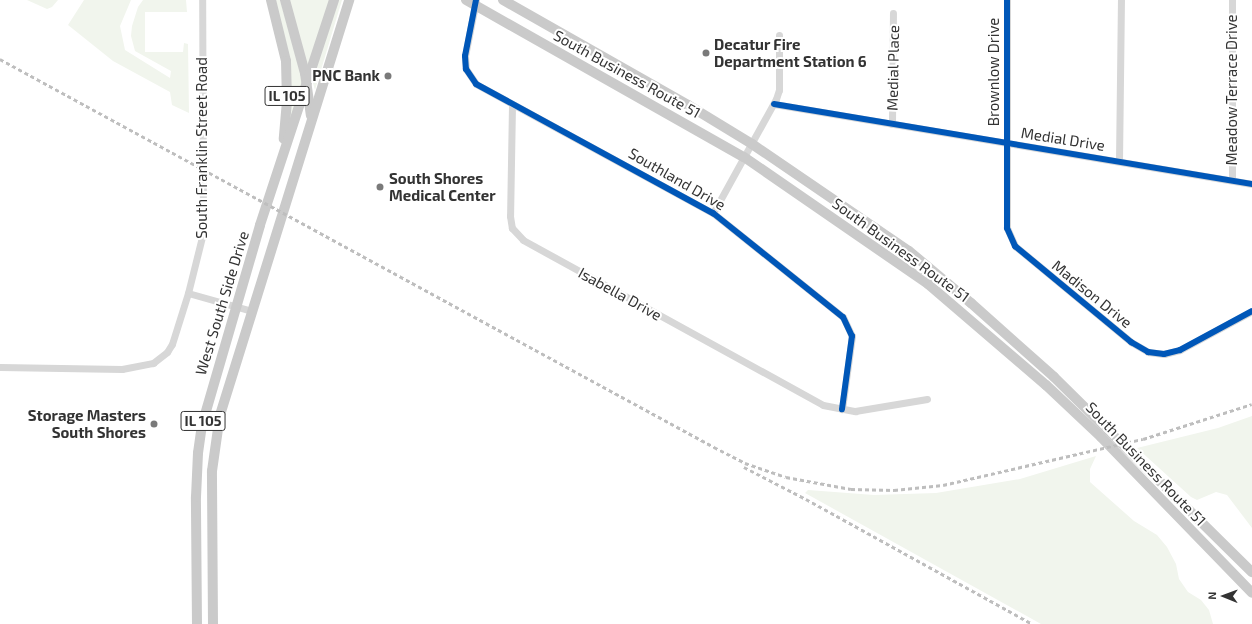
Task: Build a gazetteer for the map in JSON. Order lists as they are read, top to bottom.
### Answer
{
  "streets": {
    "main road": ["South Business Route 51", "IL 105", "West South Side Drive"],
    "street": [
      "Medial Place",
      "Brownlow Drive",
      "Meadow Terrace Drive",
      "Medial Drive",
      "South Franklin Street Road",
      "Southland Drive",
      "Isabella Drive",
      "Madison Drive"
    ]
  },
  "crossings": [
    ["Medial Place", "Medial Drive"],
    ["Brownlow Drive", "Medial Drive"],
    ["Brownlow Drive", "Madison Drive"],
    ["South Business Route 51", "Southland Drive"],
    ["Meadow Terrace Drive", "Medial Drive"],
    ["IL 105", "West South Side Drive"],
    ["Medial Drive", "Madison Drive"],
    ["Southland Drive", "Isabella Drive"]
  ],
  "places": [
    "Decatur Fire Department Station 6",
    "PNC Bank",
    "South Shores Medical Center",
    "Storage Masters South Shores"
  ],
  "north": "left"
}
